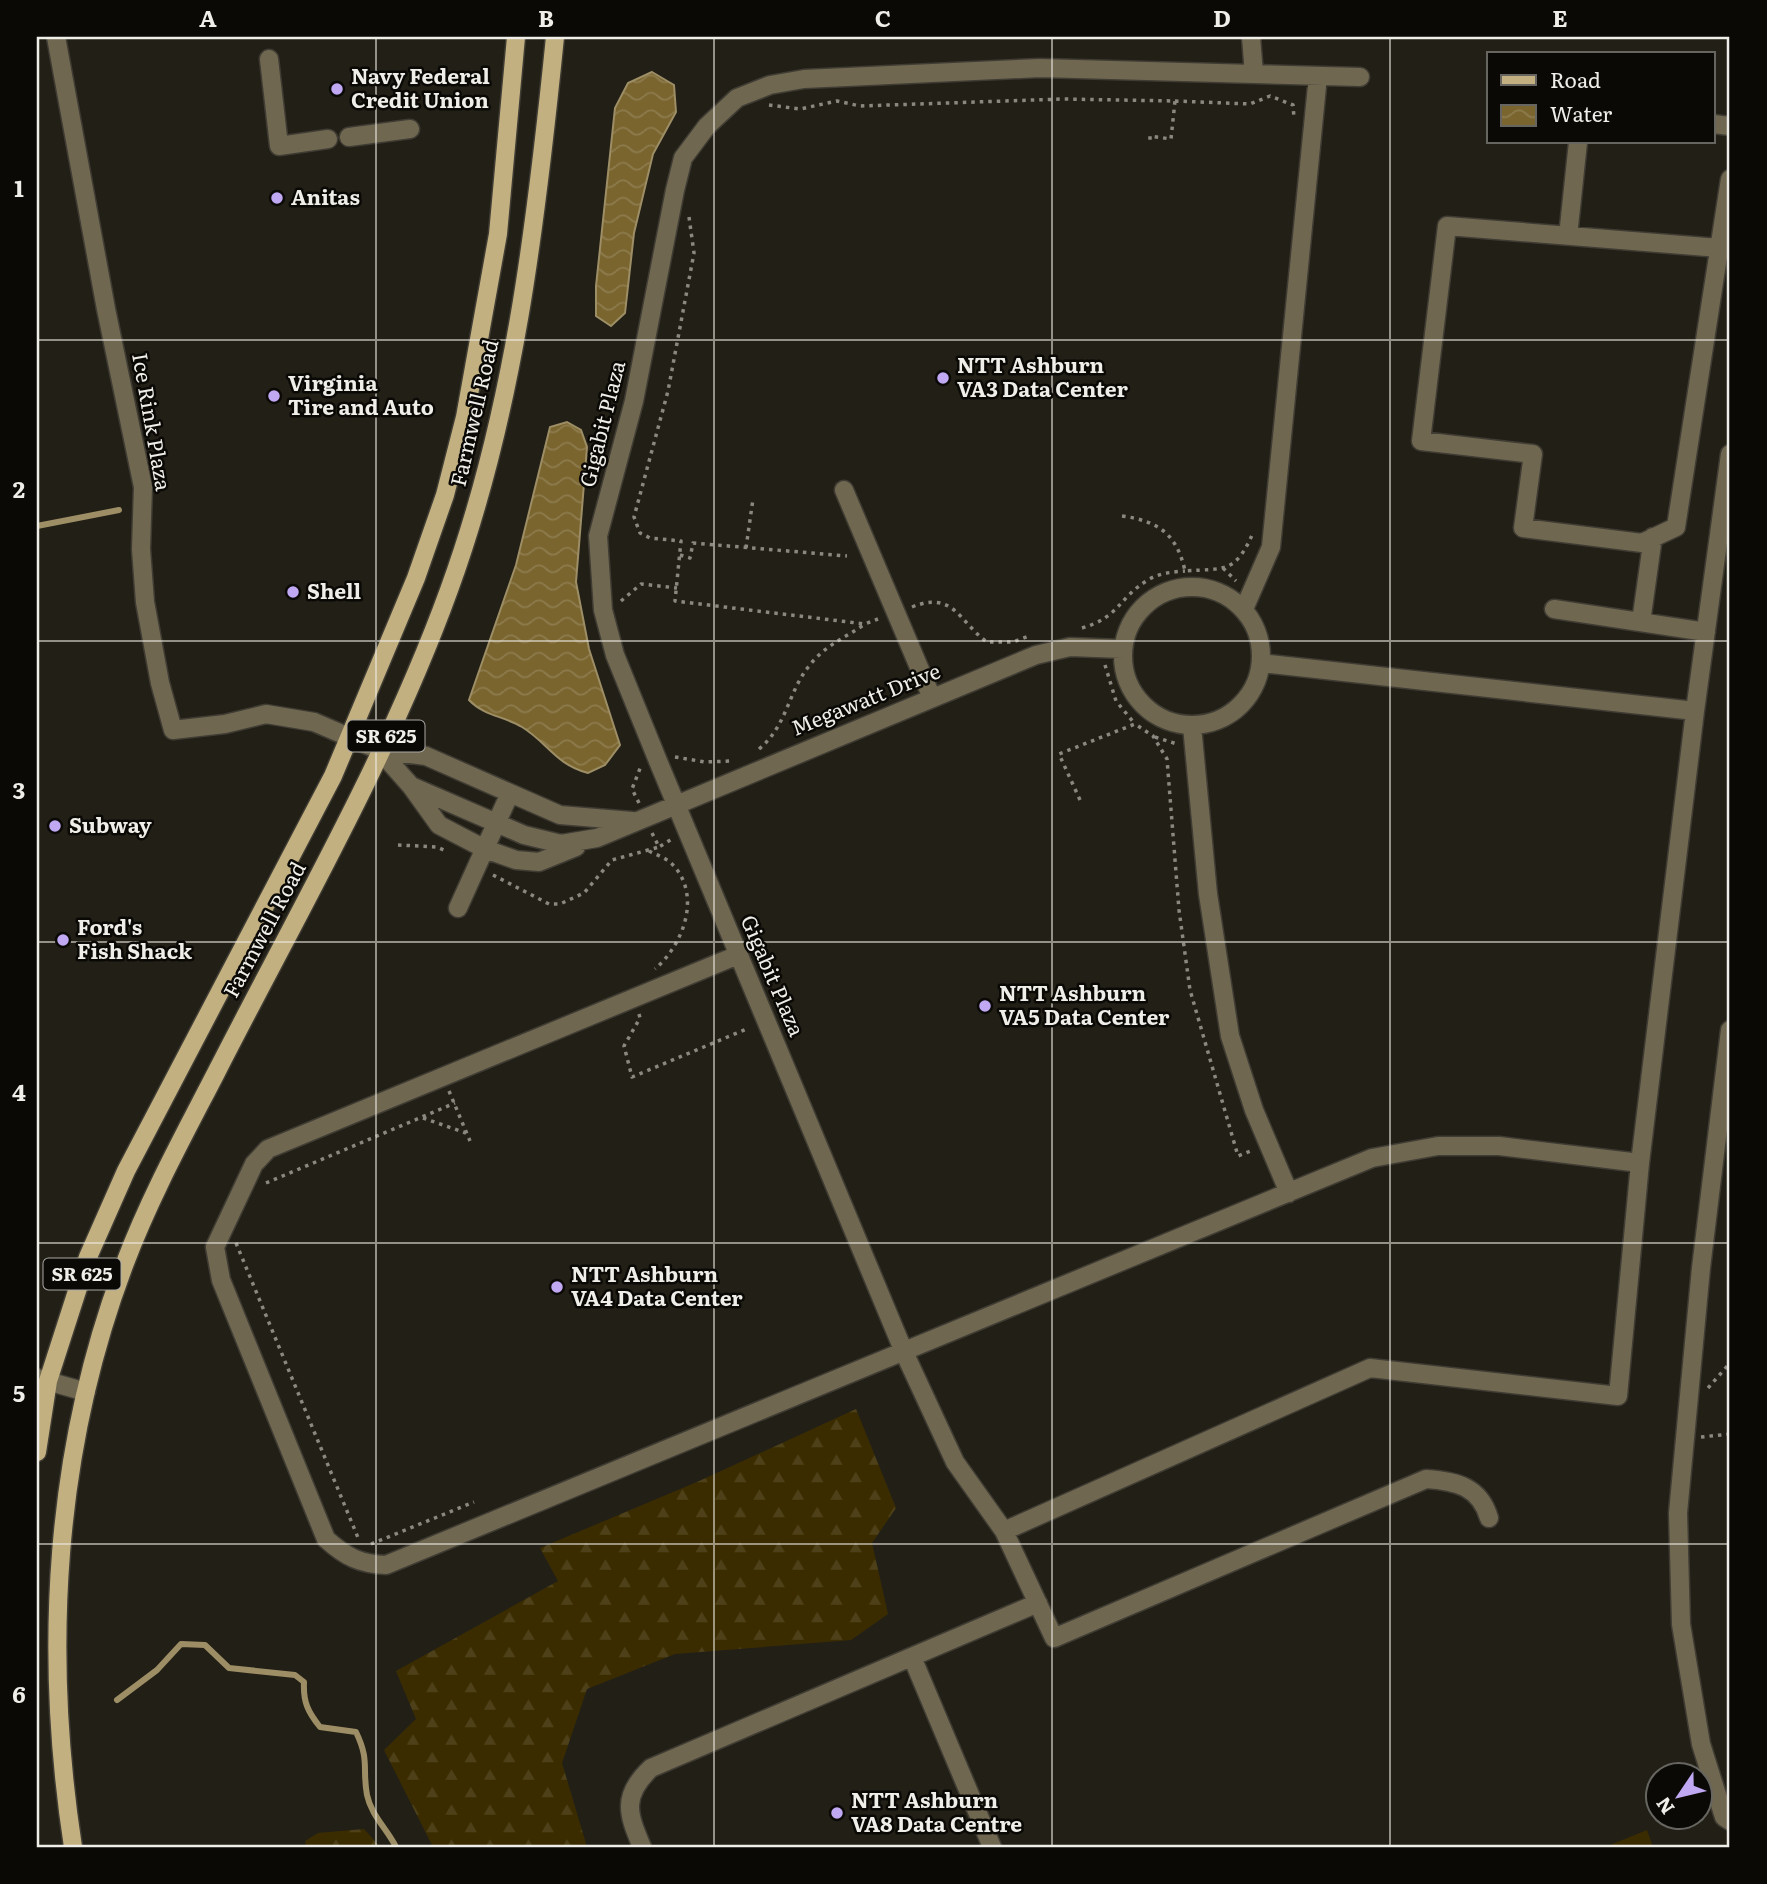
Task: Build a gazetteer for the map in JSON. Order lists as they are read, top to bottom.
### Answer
{
  "streets": {
    "main road": ["Farmwell Road", "SR 625"],
    "street": ["Ice Rink Plaza", "Gigabit Plaza", "Megawatt Drive"]
  },
  "crossings": [
    ["Farmwell Road", "Ice Rink Plaza"],
    ["Gigabit Plaza", "Megawatt Drive"]
  ],
  "places": [
    "Navy Federal Credit Union",
    "Anitas",
    "NTT Ashburn VA3 Data Center",
    "Virginia Tire and Auto",
    "Shell",
    "Subway",
    "Ford's Fish Shack",
    "NTT Ashburn VA5 Data Center",
    "NTT Ashburn VA4 Data Center",
    "NTT Ashburn VA8 Data Centre"
  ],
  "legend": ["Road", "Water"],
  "north": "bottom left",
  "grid": {
    "columns": [
      "A",
      "B",
      "C",
      "D",
      "E"
    ],
    "rows": [
      "1",
      "2",
      "3",
      "4",
      "5",
      "6"
    ]
  }
}
